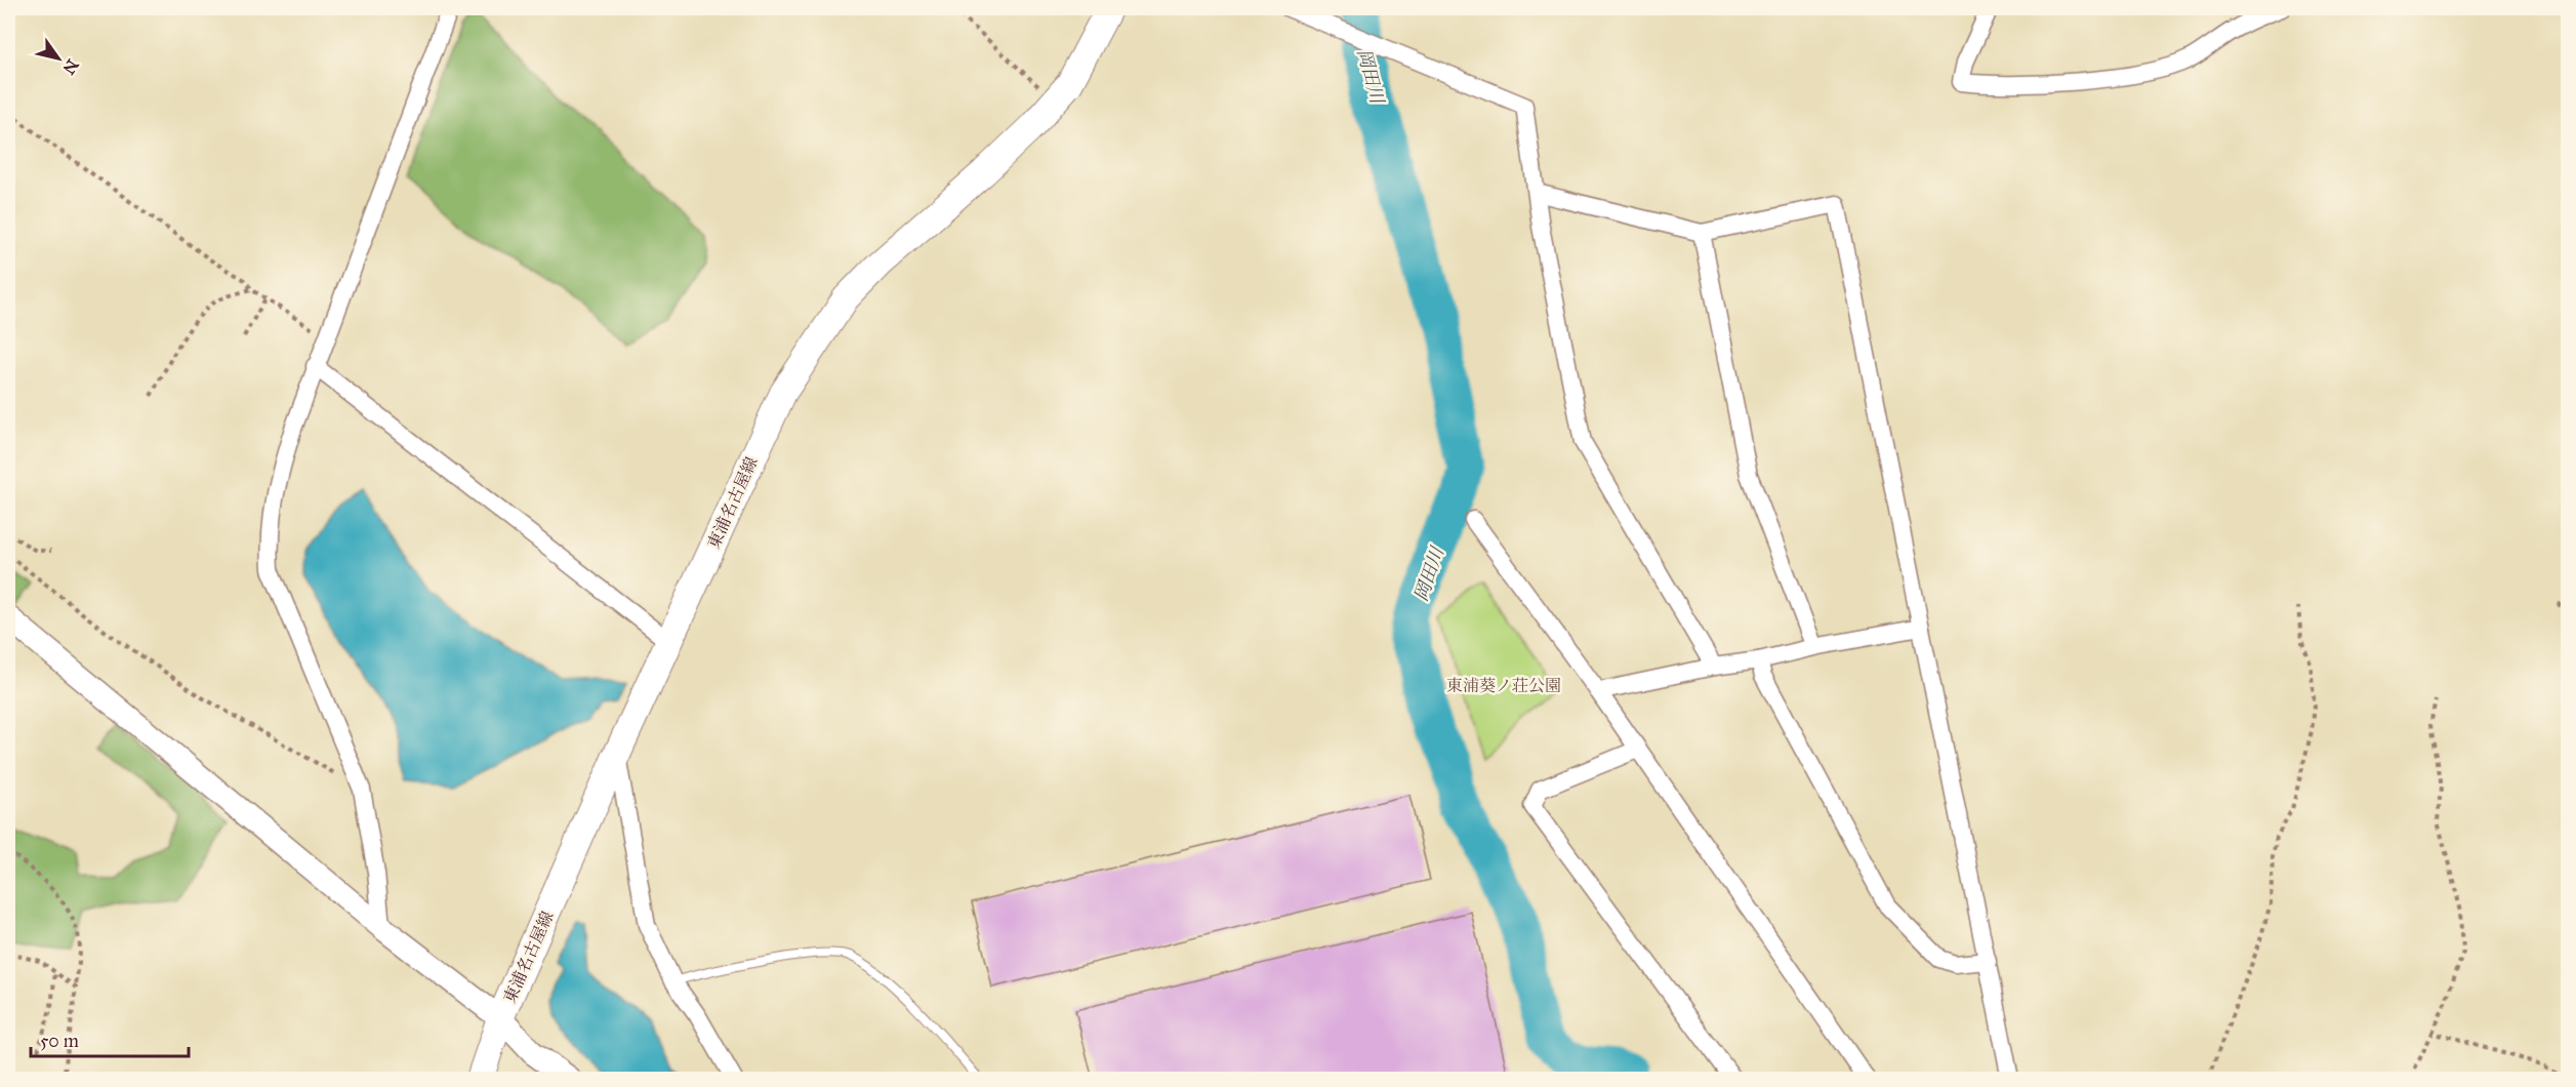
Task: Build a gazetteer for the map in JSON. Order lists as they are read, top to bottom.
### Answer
{
  "streets": {
    "main road": ["東浦名古屋線"]
  },
  "water": ["岡田川"],
  "parks": ["東浦葵ノ荘公園"],
  "scale_bar": "50 m",
  "north": "bottom right"
}
